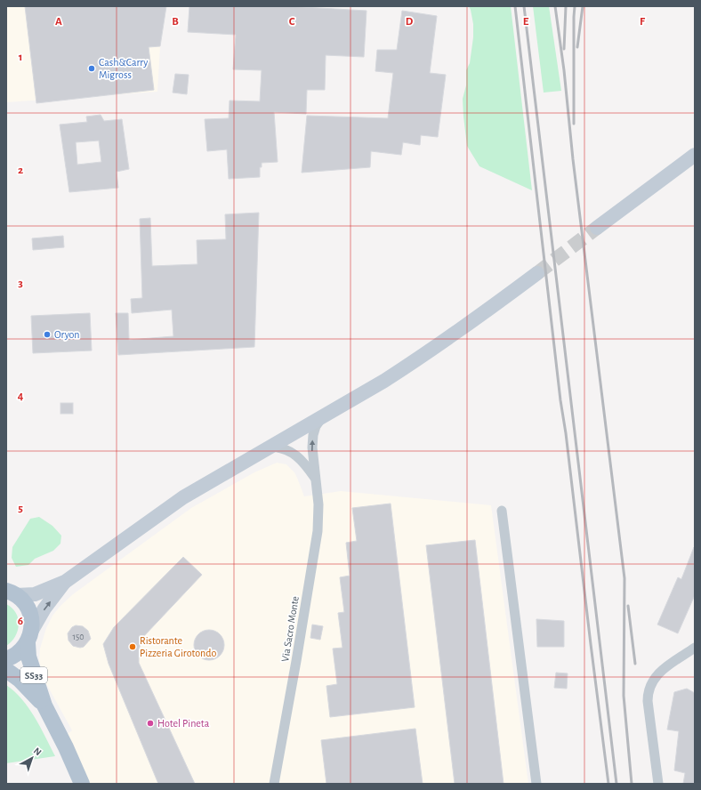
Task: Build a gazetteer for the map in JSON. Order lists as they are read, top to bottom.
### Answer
{
  "streets": {
    "main road": ["SS33"],
    "street": ["Via Sacro Monte"]
  },
  "places": [
    "Cash&Carry Migross",
    "Oryon",
    "Ristorante Pizzeria Girotondo",
    "Hotel Pineta"
  ],
  "house_numbers": ["150"],
  "north": "top right",
  "grid": {
    "columns": [
      "A",
      "B",
      "C",
      "D",
      "E",
      "F"
    ],
    "rows": [
      "1",
      "2",
      "3",
      "4",
      "5",
      "6"
    ]
  }
}
